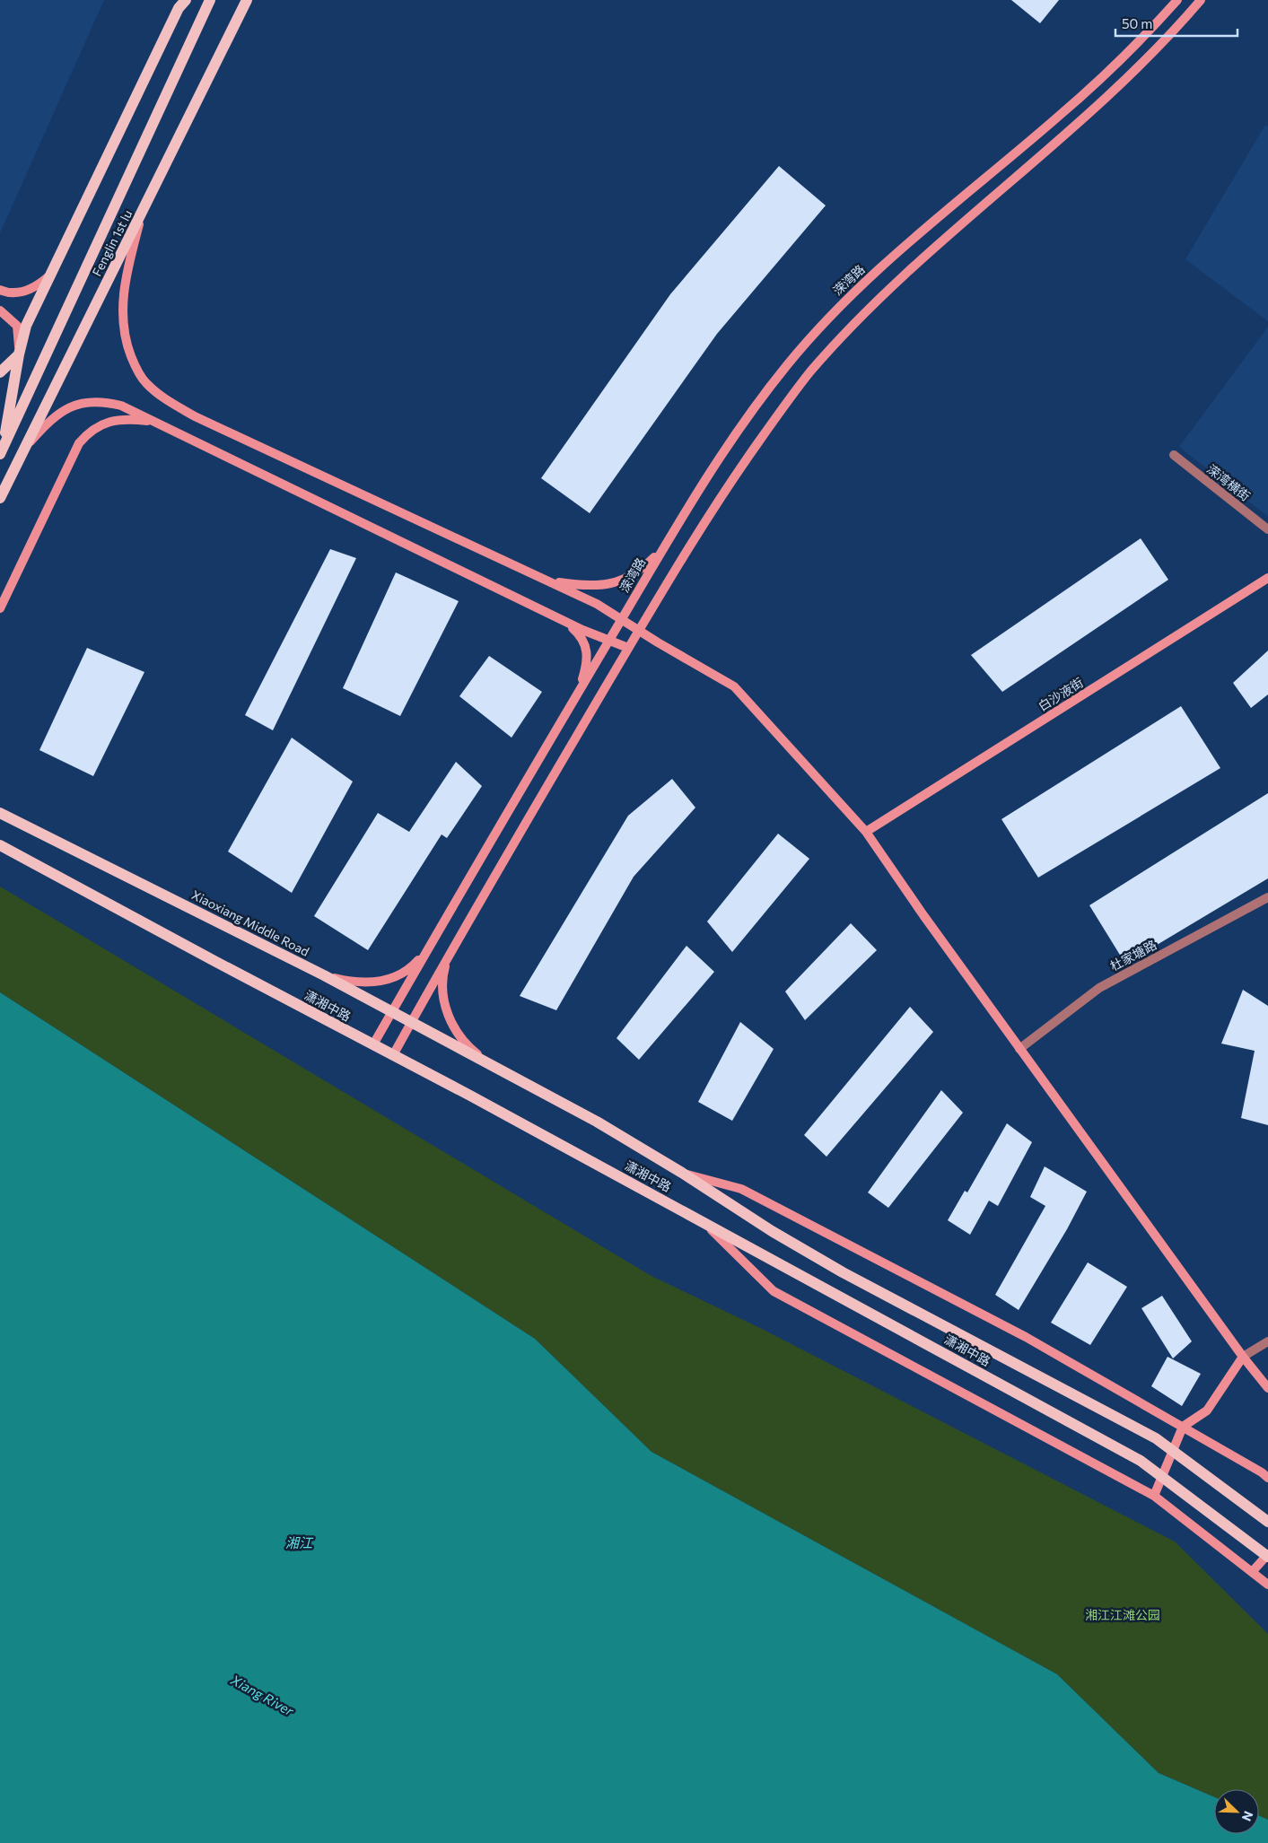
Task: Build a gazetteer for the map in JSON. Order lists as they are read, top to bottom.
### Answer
{
  "streets": {
    "main road": [
      "Fenglin 1st lu",
      "溁湾路",
      "白沙液街",
      "Xiaoxiang Middle Road",
      "潇湘中路"
    ],
    "street": ["溁湾横街", "杜家塘路"]
  },
  "crossings": [
    ["Xiaoxiang Middle Road", "潇湘中路"]
  ],
  "water": ["湘江", "Xiang River"],
  "parks": ["湘江江滩公园"],
  "scale_bar": "50 m",
  "north": "bottom right"
}
